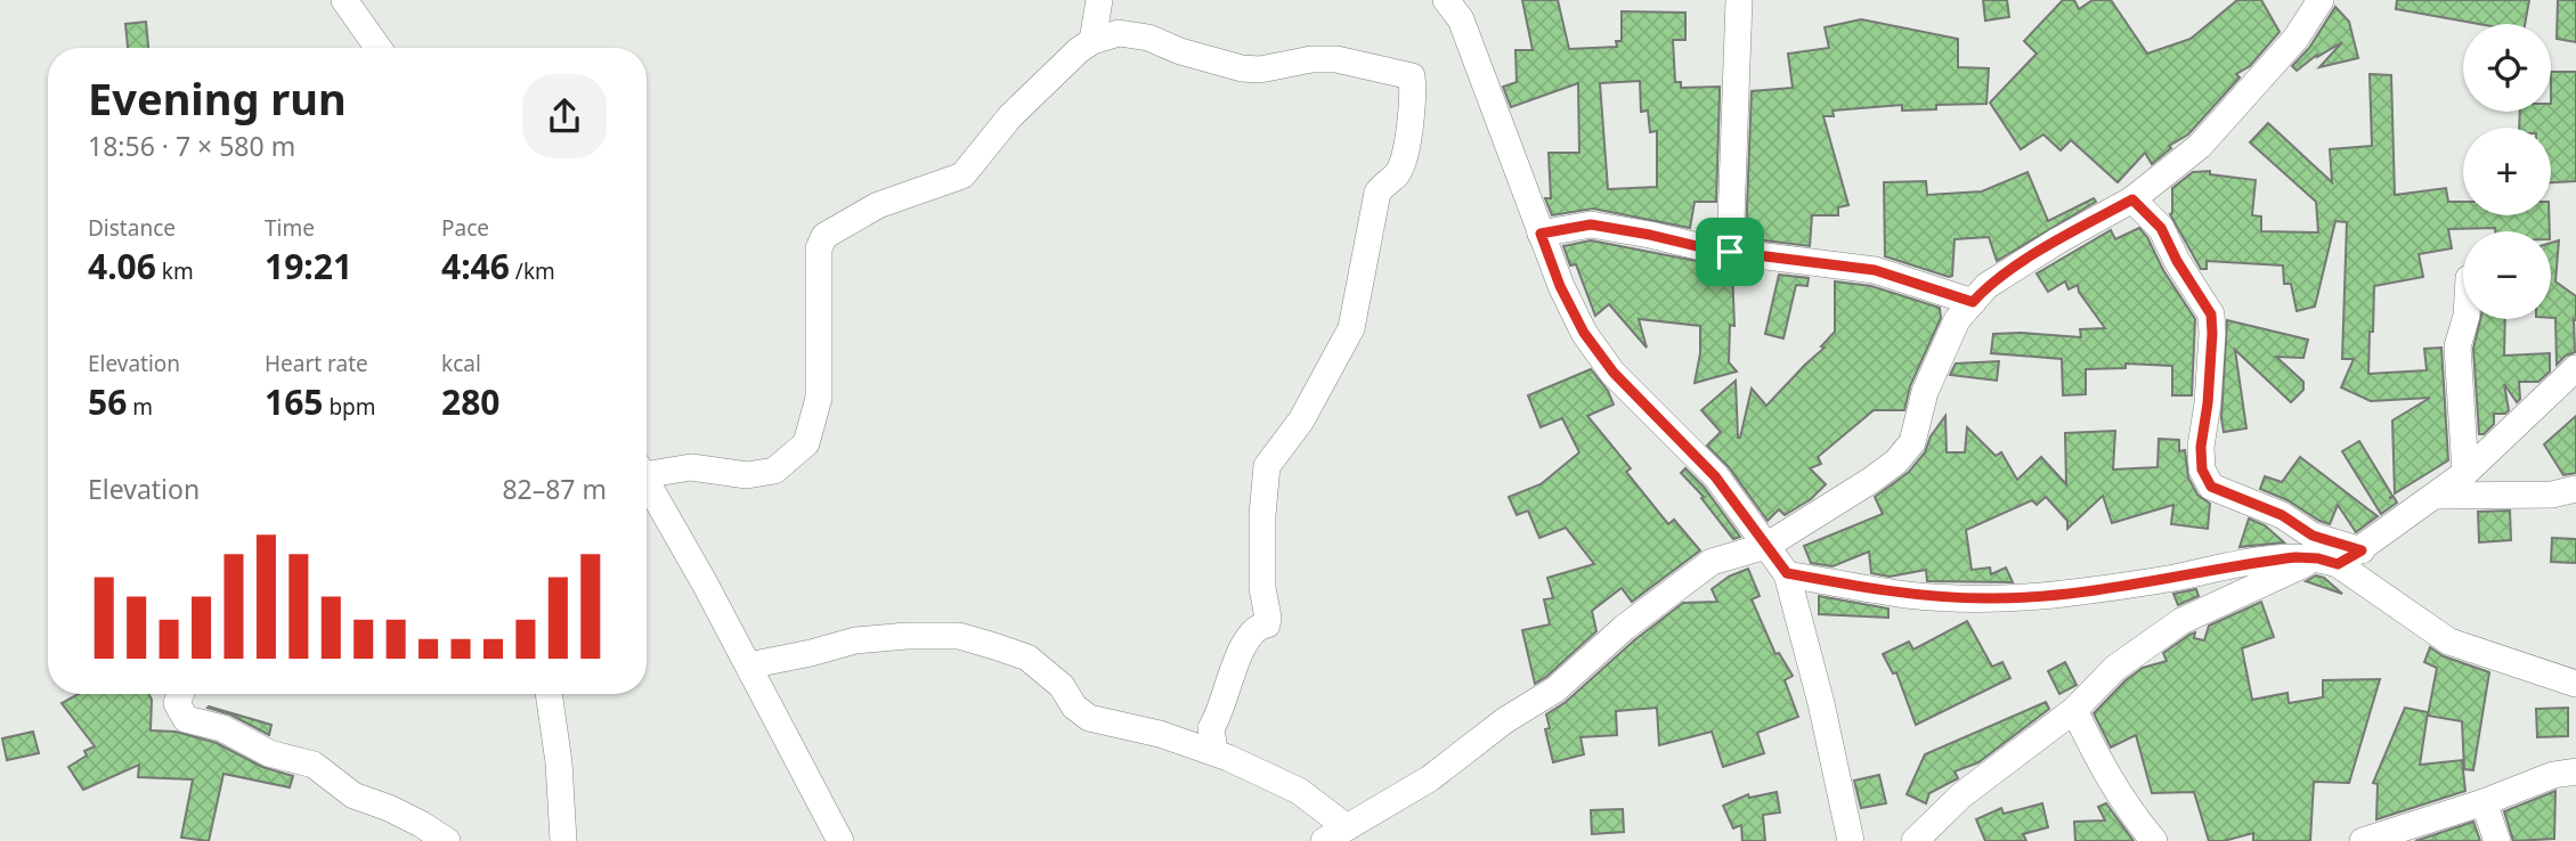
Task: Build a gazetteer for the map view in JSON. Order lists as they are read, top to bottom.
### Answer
{
  "page": {
    "map_buttons": ["+", "−"],
    "heading": ["Evening run", "18:56 · 7 × 580 m"],
    "stats": [
      ["Distance", "4.06 km"],
      ["Time", "19:21"],
      ["Pace", "4:46 /km"],
      ["Elevation", "56 m"],
      ["Heart rate", "165 bpm"],
      ["kcal", "280"]
    ],
    "chart": ["Elevation", "82–87 m"]
  }
}
